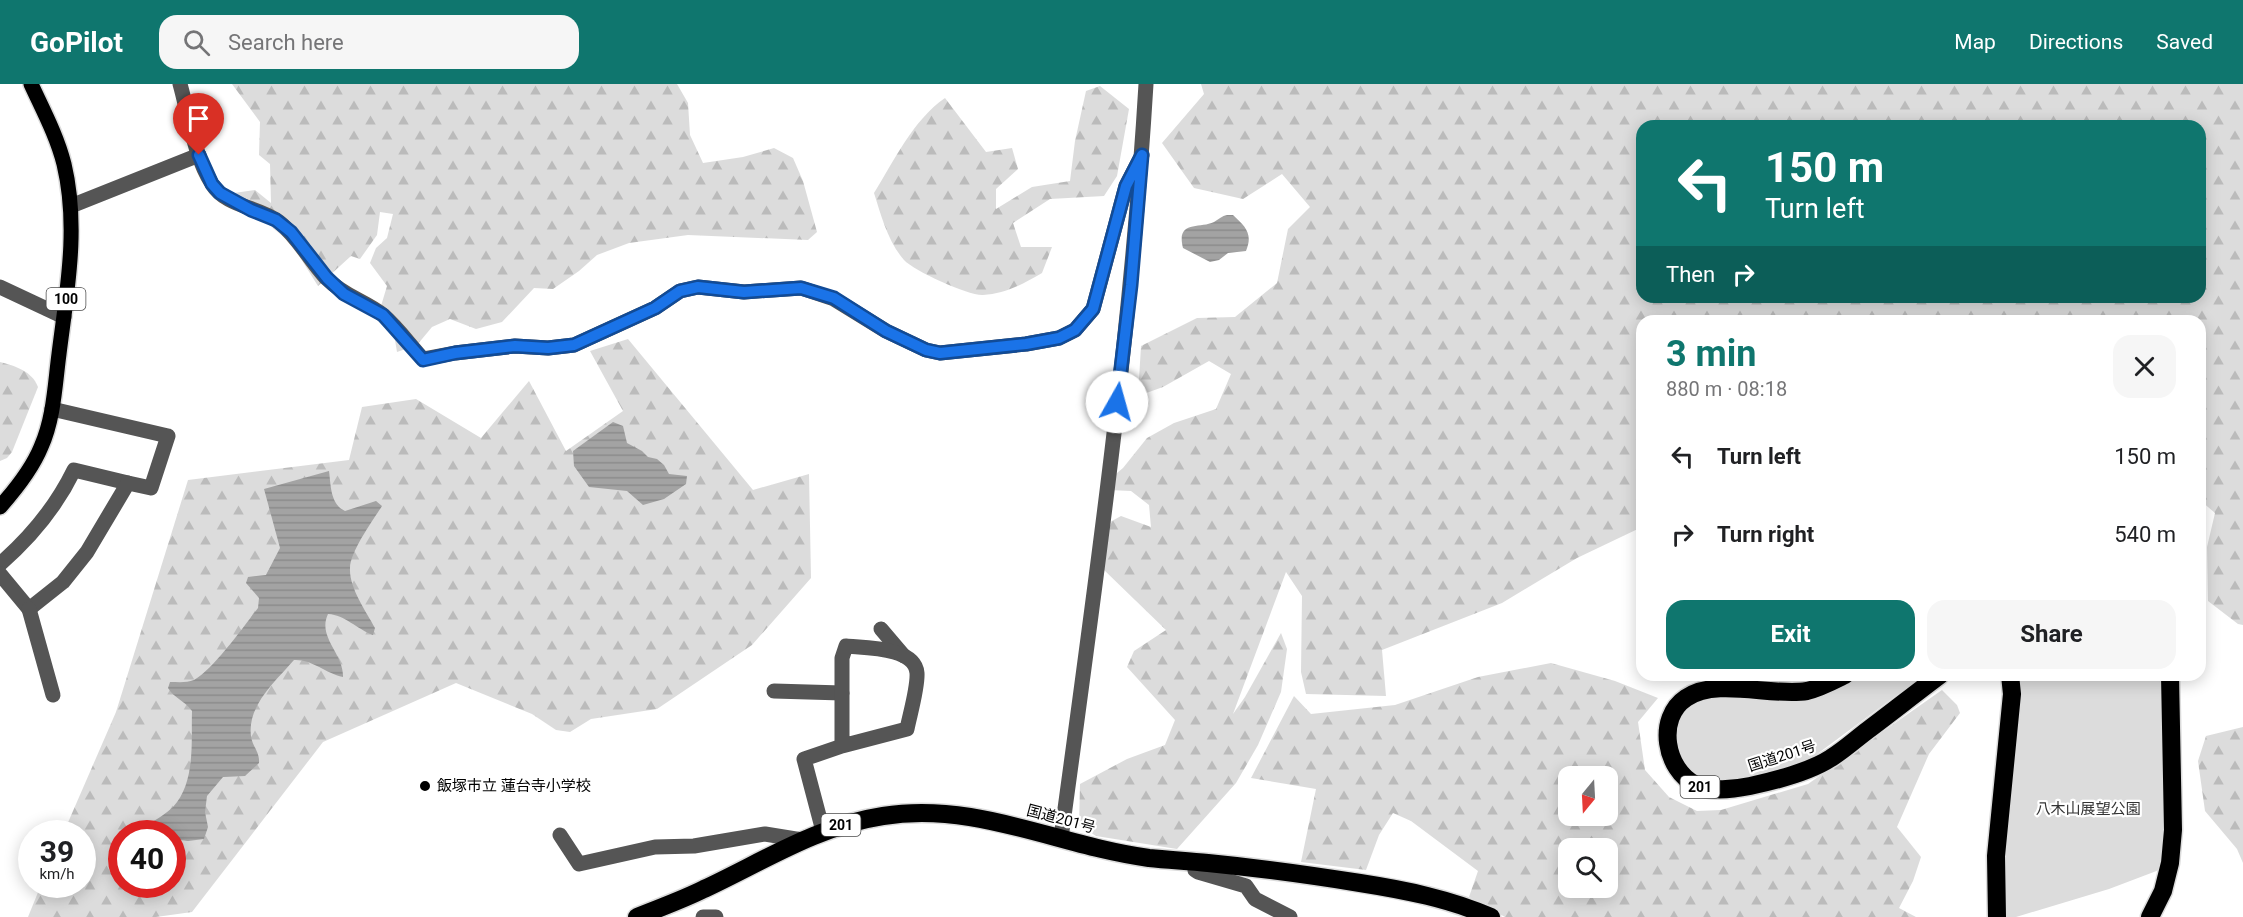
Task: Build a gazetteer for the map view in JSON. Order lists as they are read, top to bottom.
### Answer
{
  "streets": {
    "highway": ["国道201号", "201"],
    "main road": ["100"]
  },
  "parks": ["八木山展望公園"],
  "places": ["飯塚市立 蓮台寺小学校"],
  "north": "bottom",
  "page": {
    "header": "GoPilot",
    "search": "Search here",
    "nav": ["Map", "Directions", "Saved"],
    "turn": ["150 m", "Turn left"],
    "then": "Then",
    "heading": ["3 min", "880 m · 08:18"],
    "list": [
      {
        "name": "Turn left",
        "value": "150 m"
      },
      {
        "name": "Turn right",
        "value": "540 m"
      }
    ],
    "buttons": ["Exit", "Share"],
    "speed": "39 km/h",
    "limit": "40"
  }
}
